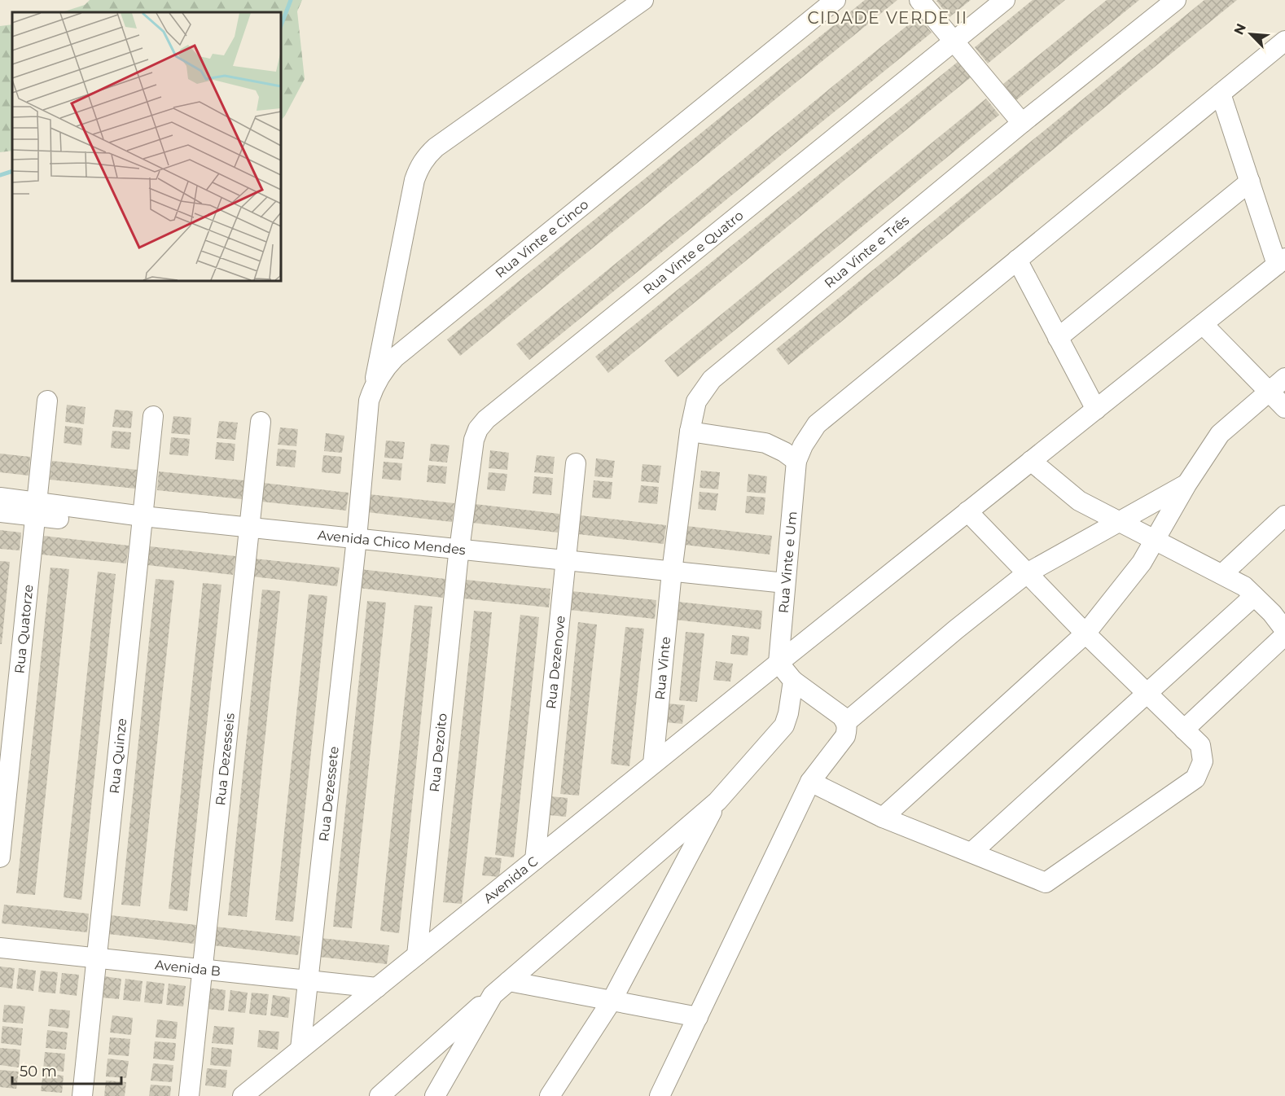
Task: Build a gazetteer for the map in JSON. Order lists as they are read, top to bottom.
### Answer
{
  "streets": {
    "street": [
      "Rua Vinte e Cinco",
      "Rua Vinte e Quatro",
      "Rua Vinte e Três",
      "Avenida Chico Mendes",
      "Rua Vinte e Um",
      "Rua Quatorze",
      "Rua Dezenove",
      "Rua Vinte",
      "Rua Dezoito",
      "Rua Quinze",
      "Rua Dezesseis",
      "Rua Dezessete",
      "Avenida C",
      "Avenida B"
    ]
  },
  "crossings": [
    ["Rua Vinte e Cinco", "Avenida Chico Mendes"],
    ["Rua Vinte e Cinco", "Rua Dezessete"],
    ["Rua Vinte e Quatro", "Avenida Chico Mendes"],
    ["Rua Vinte e Quatro", "Rua Dezoito"],
    ["Rua Vinte e Três", "Avenida Chico Mendes"],
    ["Rua Vinte e Três", "Rua Vinte"],
    ["Avenida Chico Mendes", "Rua Vinte e Um"],
    ["Avenida Chico Mendes", "Rua Quatorze"],
    ["Avenida Chico Mendes", "Rua Dezenove"],
    ["Avenida Chico Mendes", "Rua Vinte"],
    ["Avenida Chico Mendes", "Rua Dezoito"],
    ["Avenida Chico Mendes", "Rua Quinze"],
    ["Avenida Chico Mendes", "Rua Dezesseis"],
    ["Avenida Chico Mendes", "Rua Dezessete"],
    ["Rua Vinte e Um", "Avenida C"],
    ["Rua Dezenove", "Avenida C"],
    ["Rua Vinte", "Avenida C"],
    ["Rua Dezoito", "Avenida C"],
    ["Rua Quinze", "Avenida B"],
    ["Rua Dezesseis", "Avenida B"],
    ["Rua Dezessete", "Avenida C"],
    ["Rua Dezessete", "Avenida B"],
    ["Avenida C", "Avenida B"]
  ],
  "districts": ["CIDADE VERDE II"],
  "scale_bar": "50 m",
  "north": "top left"
}
